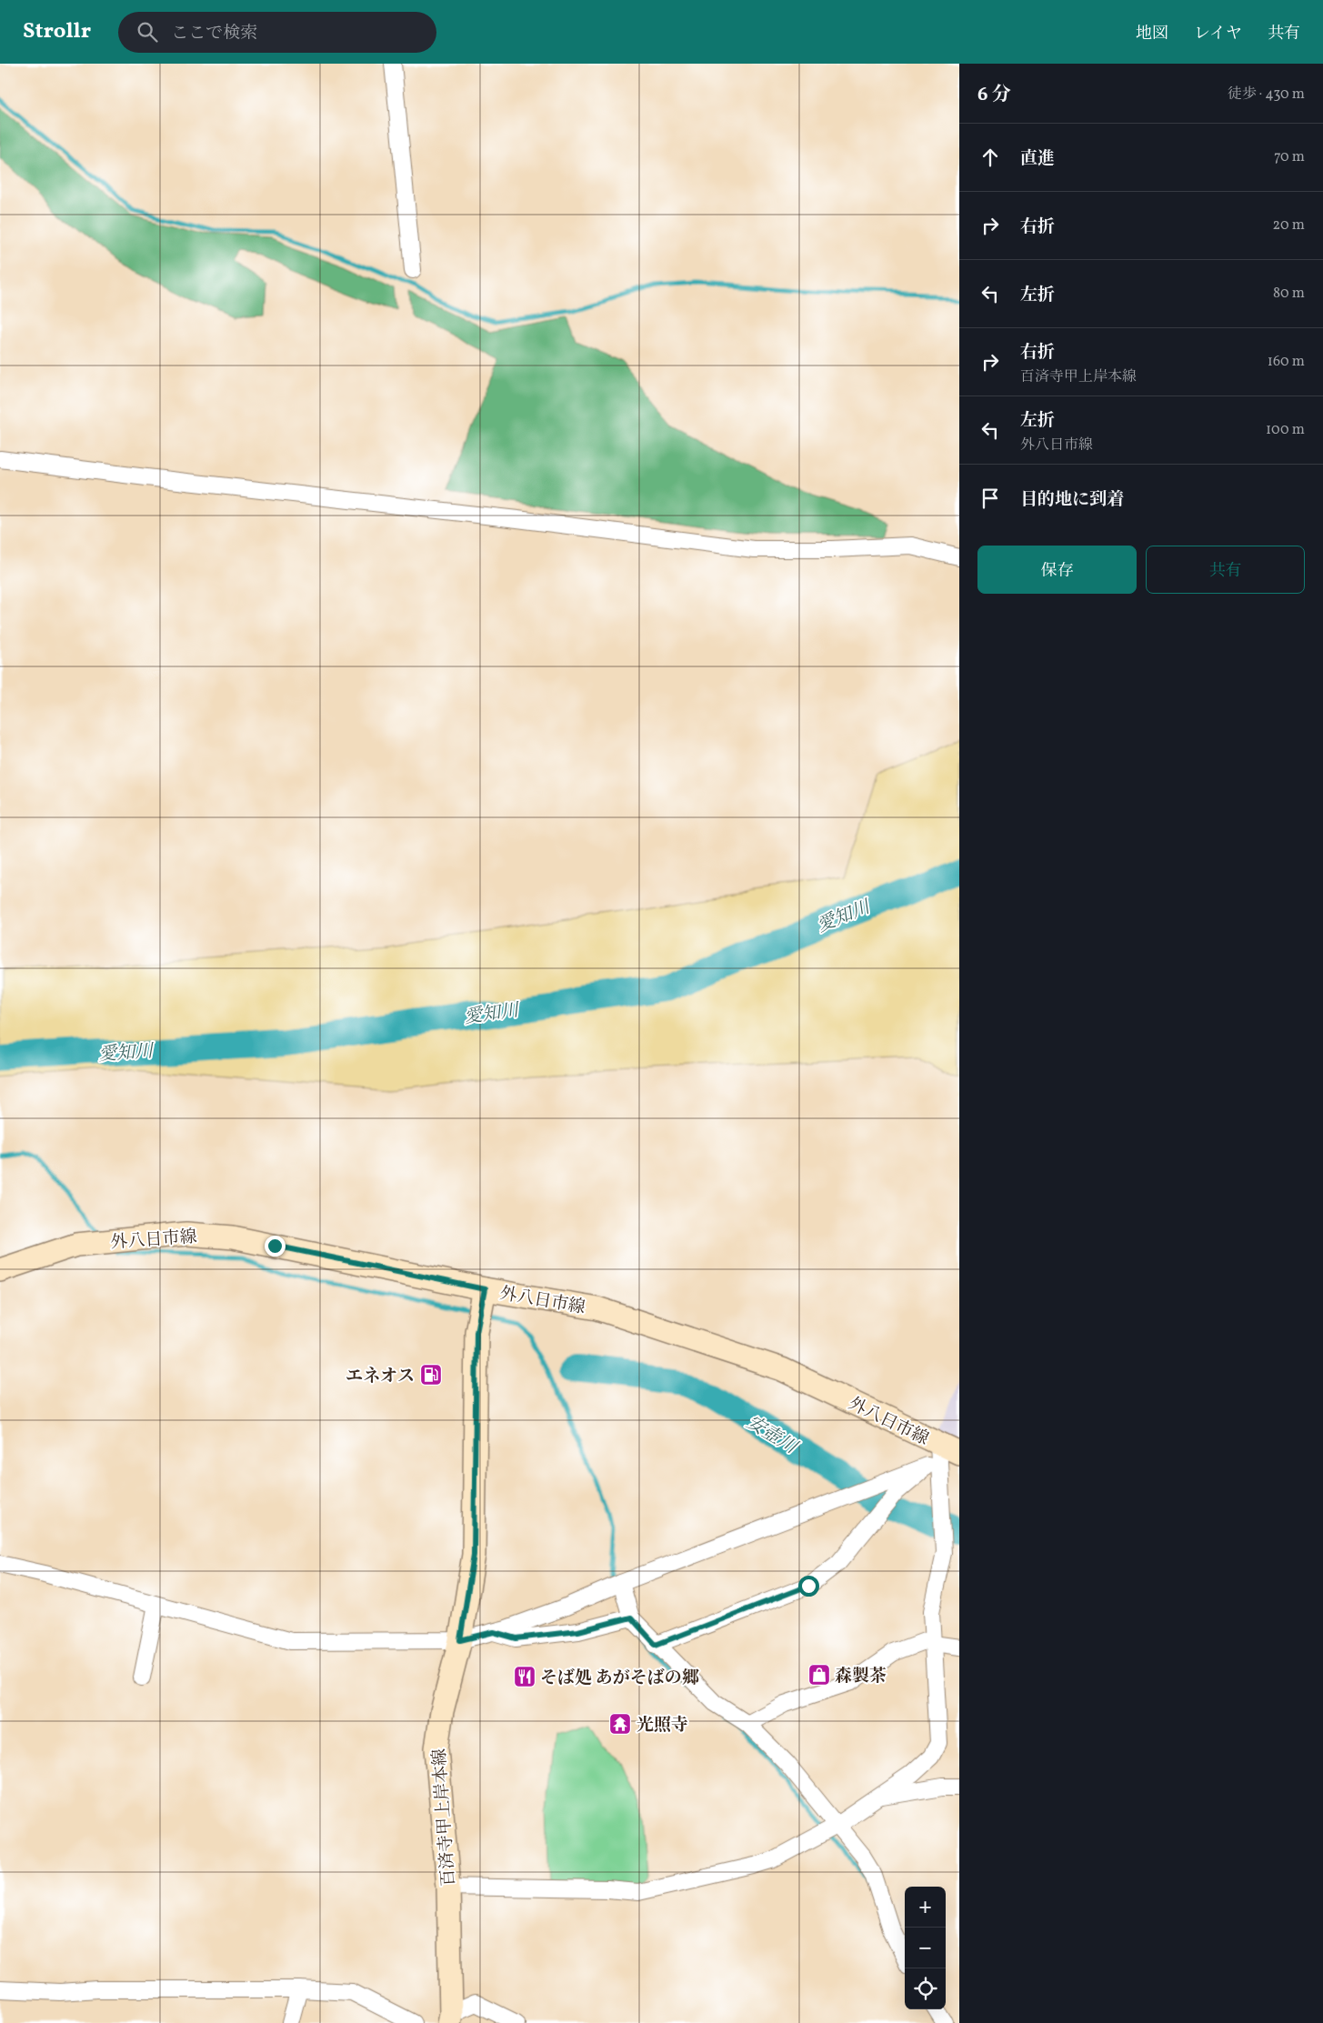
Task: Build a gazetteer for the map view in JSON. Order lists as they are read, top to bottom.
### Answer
{
  "streets": {
    "main road": ["外八日市線", "百済寺甲上岸本線"]
  },
  "crossings": [
    ["外八日市線", "百済寺甲上岸本線"]
  ],
  "water": ["愛知川", "安壺川"],
  "places": {
    "fuel station": ["エネオス"],
    "shop": ["森製茶"],
    "restaurant": ["そば処 あがそばの郷"],
    "temple": ["光照寺"]
  },
  "page": {
    "header": "Strollr",
    "search": "ここで検索",
    "nav": ["地図", "レイヤ", "共有"],
    "heading": ["6 分", "徒歩 · 430 m"],
    "list": [
      ["直進", "70 m"],
      ["右折", "20 m"],
      ["左折", "80 m"],
      ["右折", "百済寺甲上岸本線", "160 m"],
      ["左折", "外八日市線", "100 m"],
      "目的地に到着"
    ],
    "buttons": ["保存", "共有"],
    "map_buttons": ["+", "−"]
  }
}
